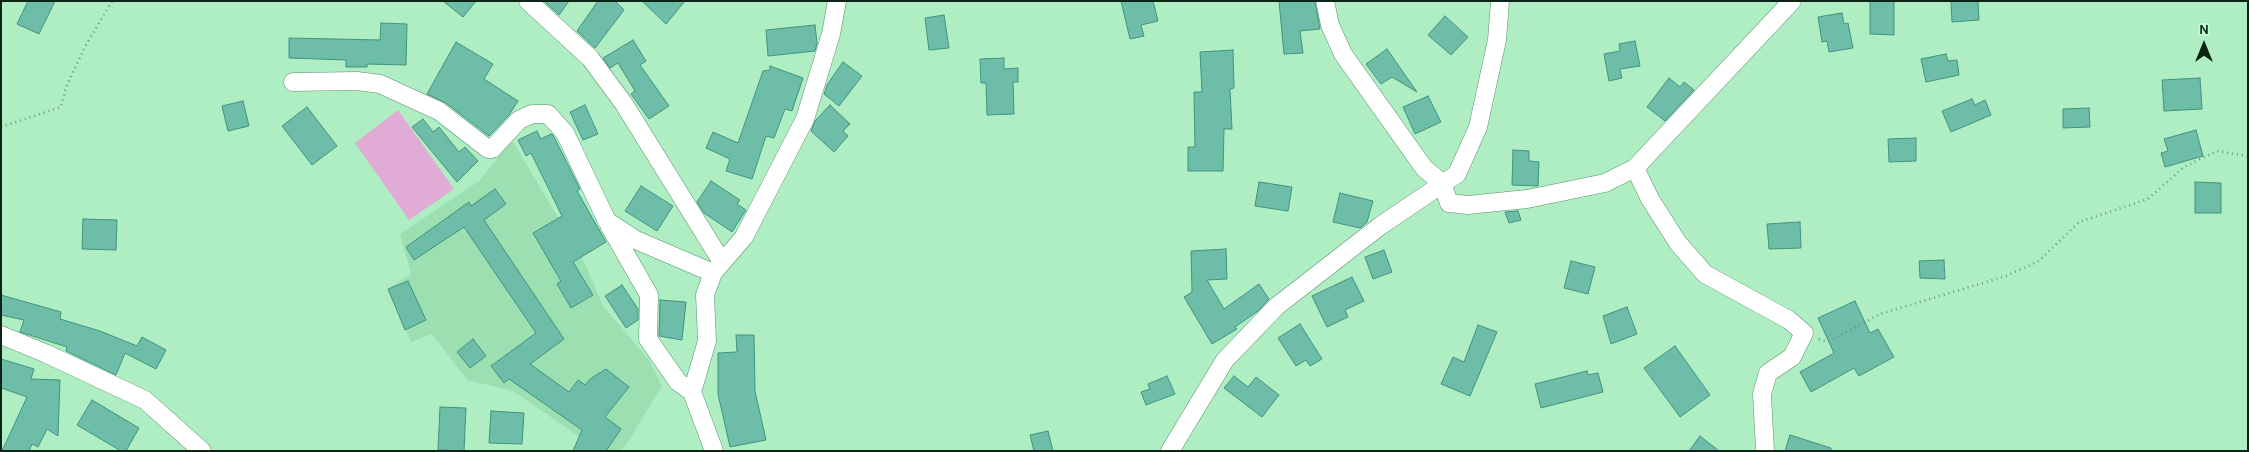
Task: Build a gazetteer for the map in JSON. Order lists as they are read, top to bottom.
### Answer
{
  "north": "top"
}
